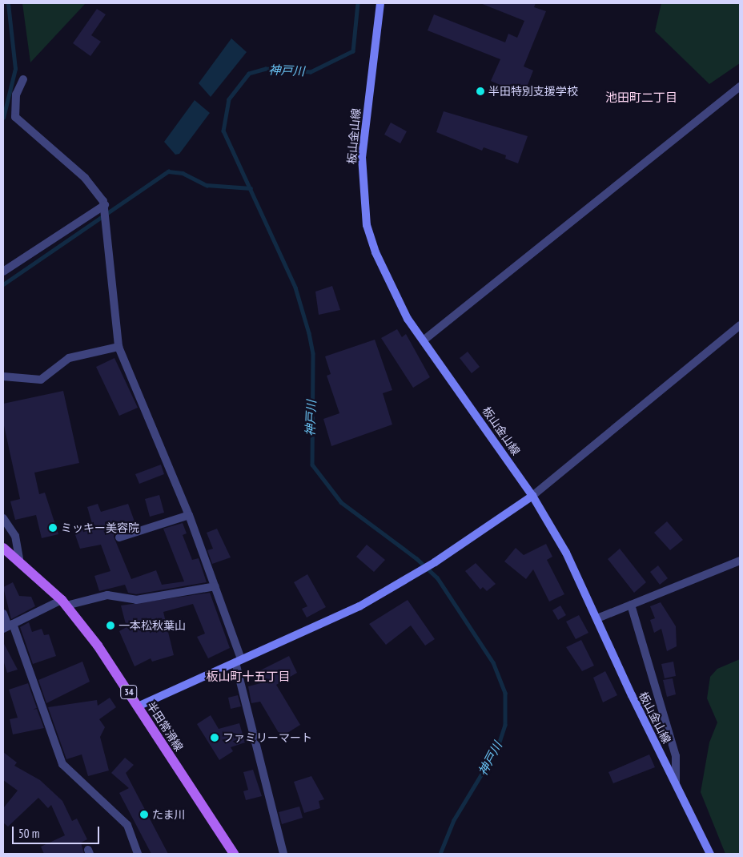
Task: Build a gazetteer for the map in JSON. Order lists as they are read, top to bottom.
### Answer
{
  "streets": {
    "main road": ["板山金山線", "34", "半田常滑線"]
  },
  "districts": ["池田町二丁目", "板山町十五丁目"],
  "water": ["神戸川"],
  "places": [
    "半田特別支援学校",
    "ミッキー美容院",
    "一本松秋葉山",
    "ファミリーマート",
    "たま川"
  ],
  "scale_bar": "50 m"
}
